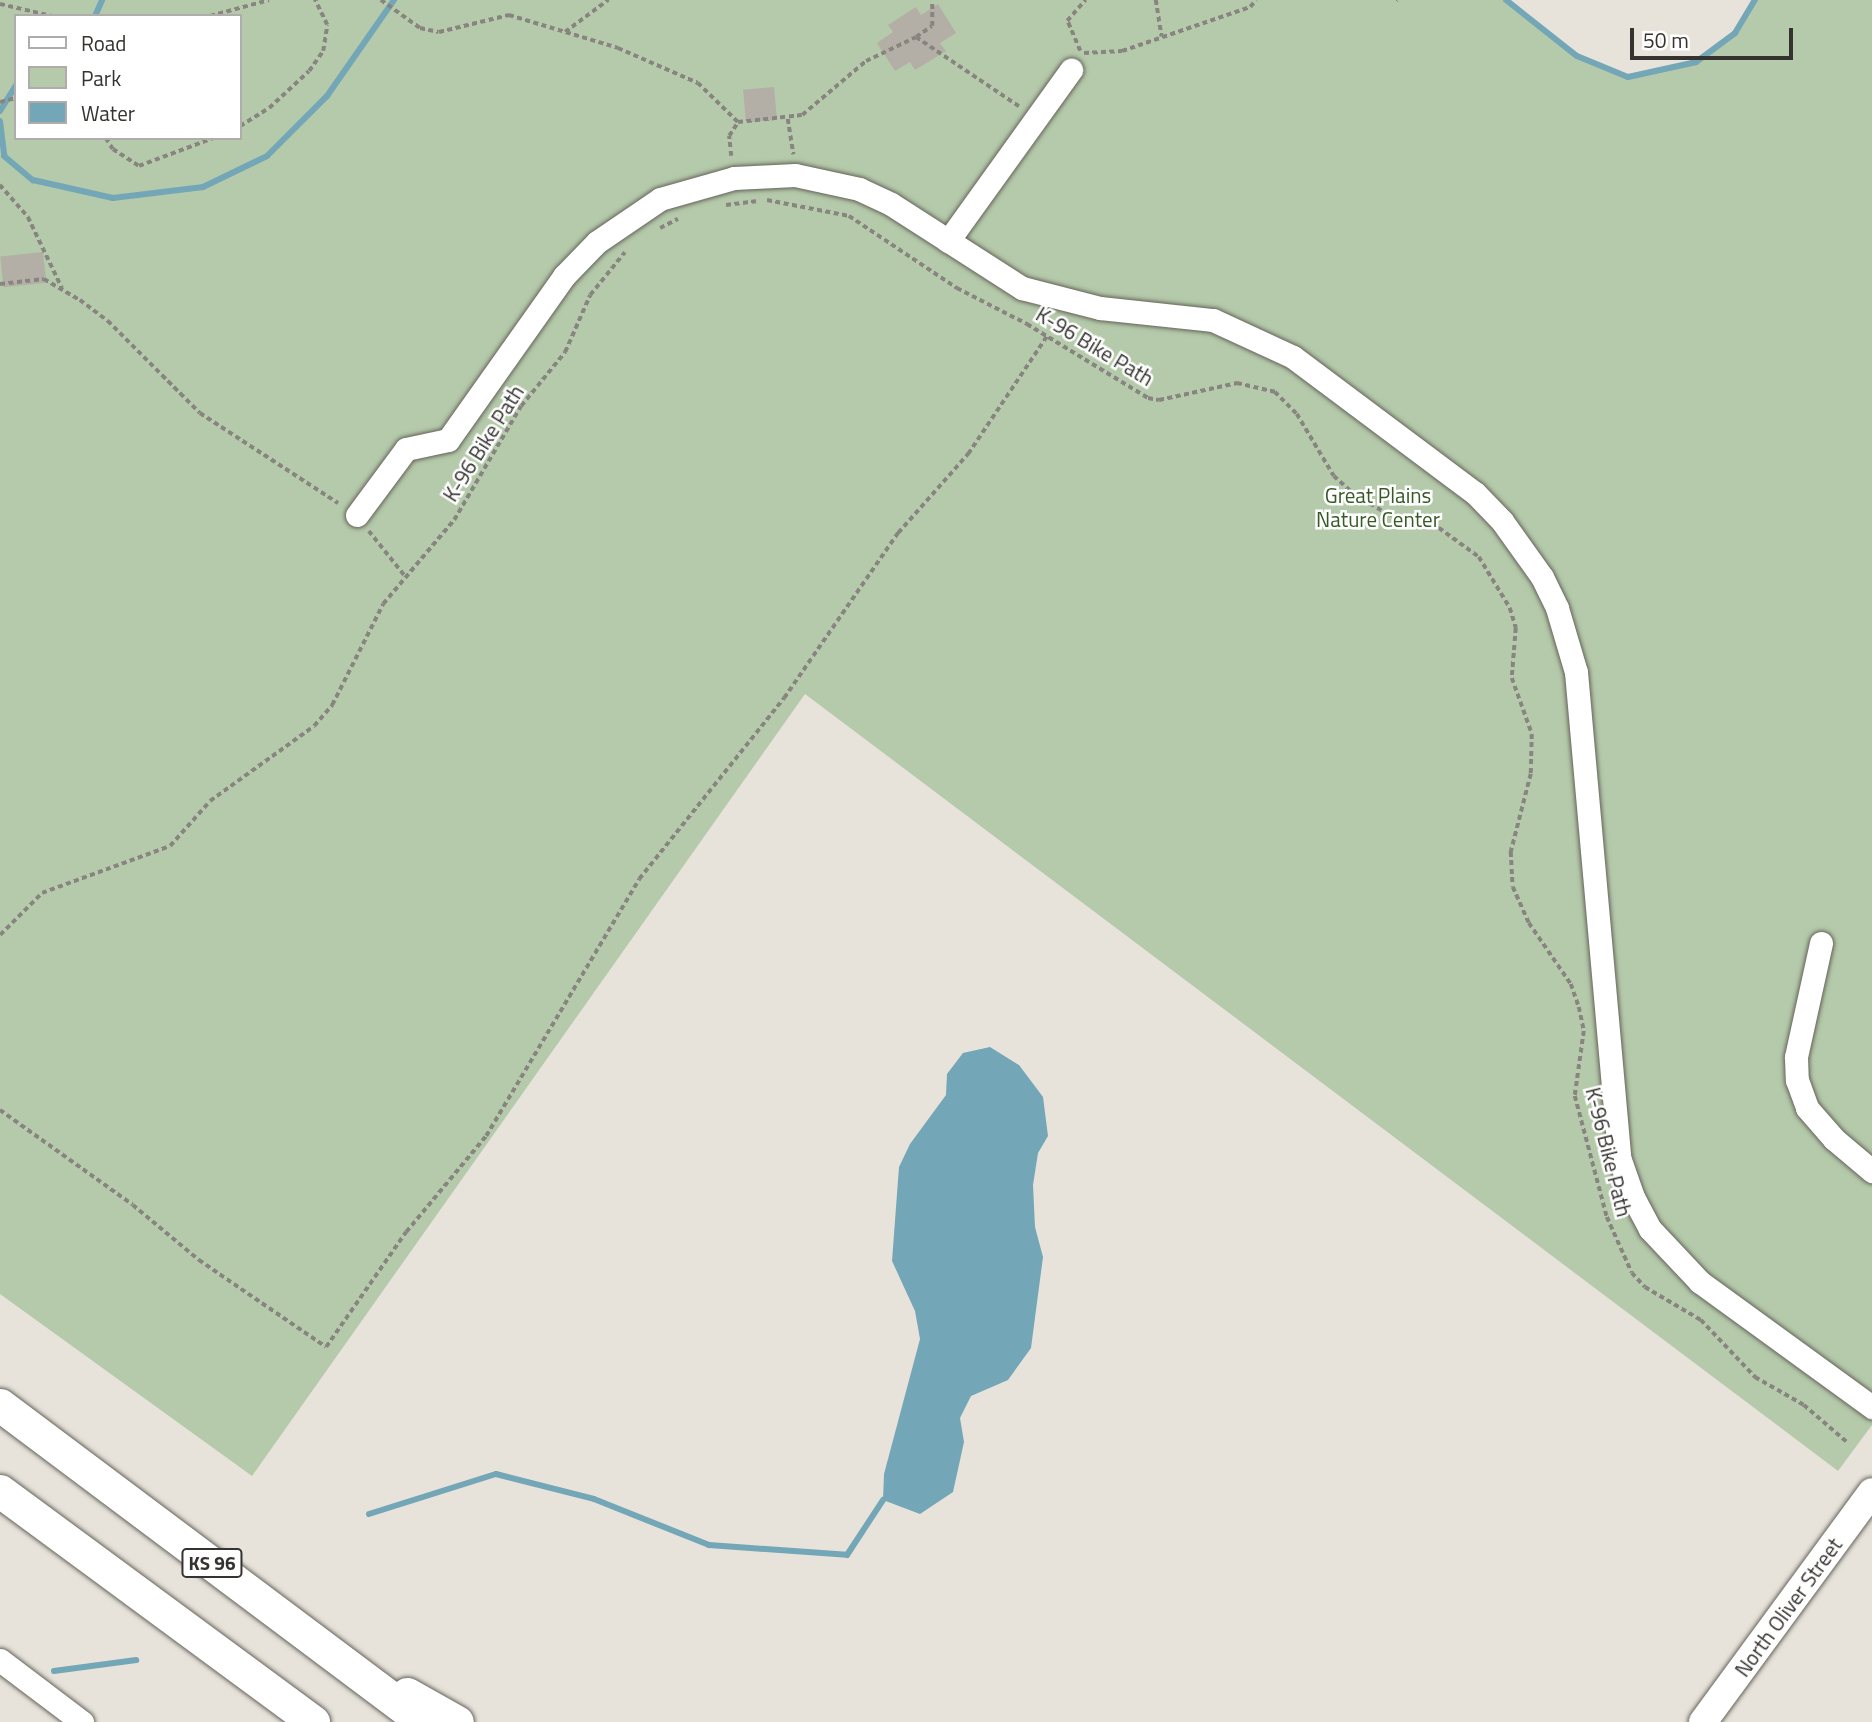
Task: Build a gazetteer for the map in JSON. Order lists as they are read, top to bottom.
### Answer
{
  "streets": {
    "highway": ["KS 96"],
    "main road": ["North Oliver Street"],
    "path": ["K-96 Bike Path"]
  },
  "parks": ["Great Plains Nature Center"],
  "legend": ["Road", "Park", "Water"],
  "scale_bar": "50 m"
}
